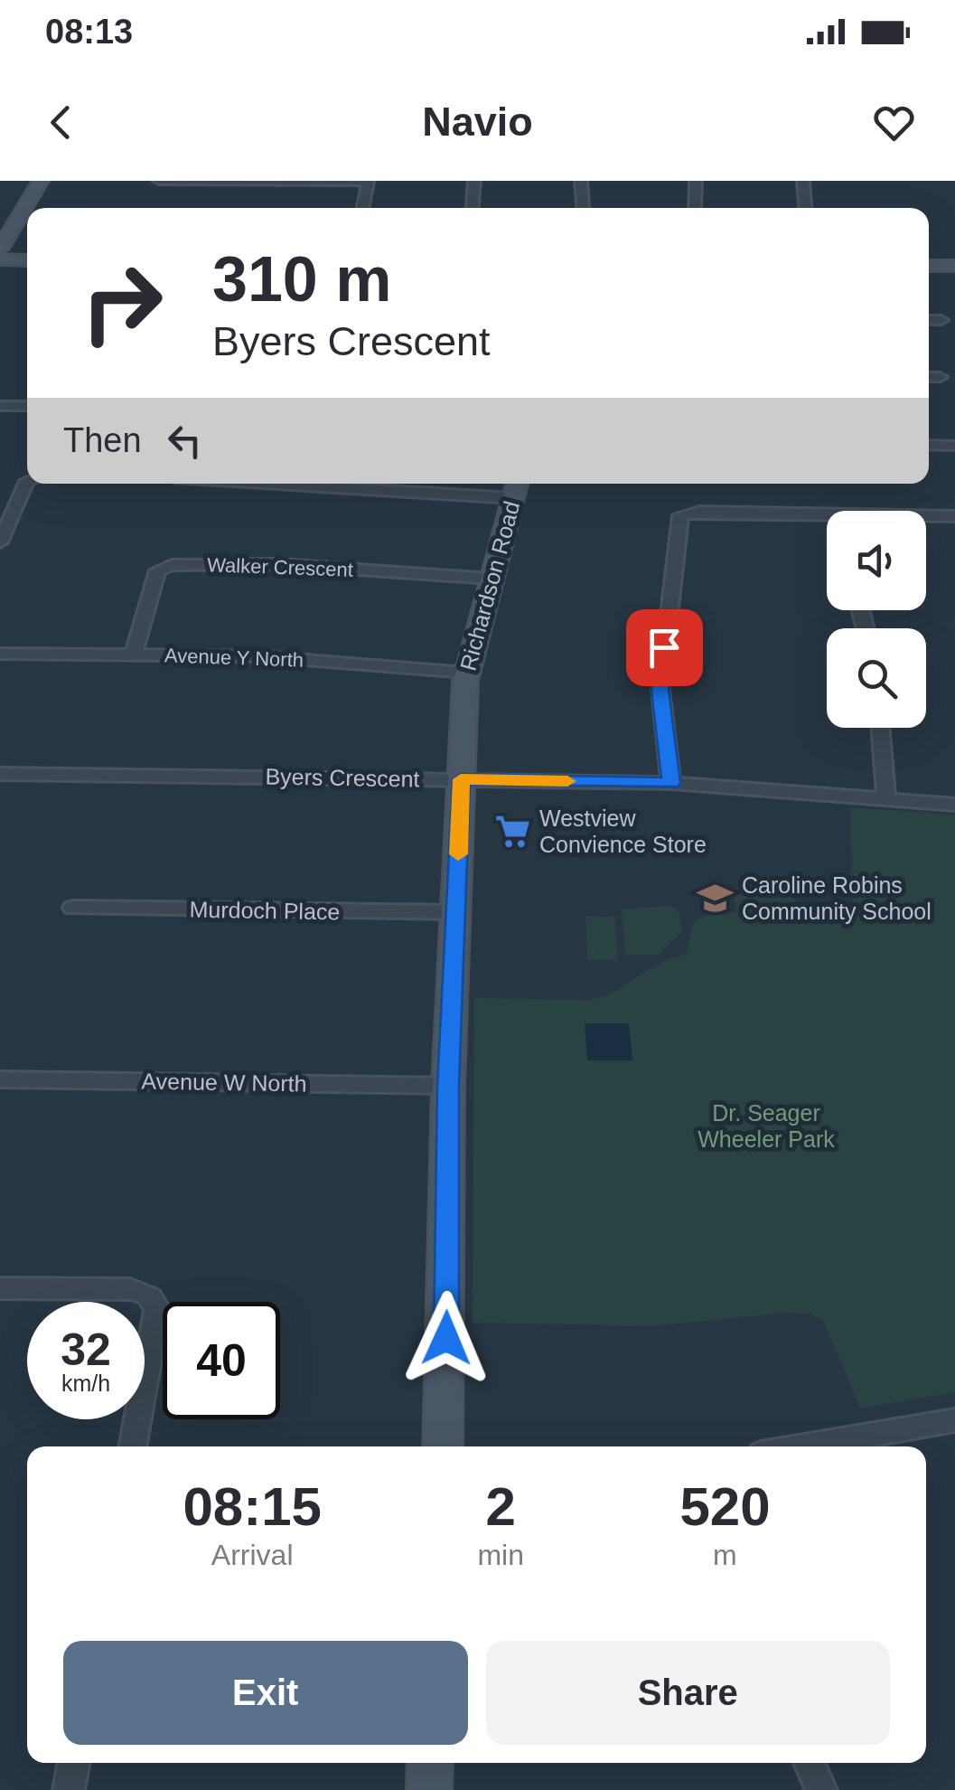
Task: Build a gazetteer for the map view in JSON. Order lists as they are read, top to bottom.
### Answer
{
  "streets": {
    "street": [
      "Walker Crescent",
      "Richardson Road",
      "Avenue Y North",
      "Byers Crescent",
      "Murdoch Place",
      "Avenue W North"
    ]
  },
  "crossings": [
    ["Walker Crescent", "Richardson Road"],
    ["Walker Crescent", "Avenue Y North"],
    ["Richardson Road", "Avenue Y North"],
    ["Richardson Road", "Byers Crescent"],
    ["Richardson Road", "Murdoch Place"],
    ["Richardson Road", "Avenue W North"]
  ],
  "parks": ["Dr. Seager Wheeler Park"],
  "places": {
    "supermarket": ["Westview Convience Store"],
    "school or university": ["Caroline Robins Community School"]
  },
  "page": {
    "status": "08:13",
    "header": "Navio",
    "turn": ["310 m", "Byers Crescent"],
    "then": "Then",
    "speed": "32 km/h",
    "limit": "40",
    "eta": [
      "08:15",
      "Arrival",
      "2",
      "min",
      "520",
      "m"
    ],
    "buttons": ["Exit", "Share"]
  }
}
